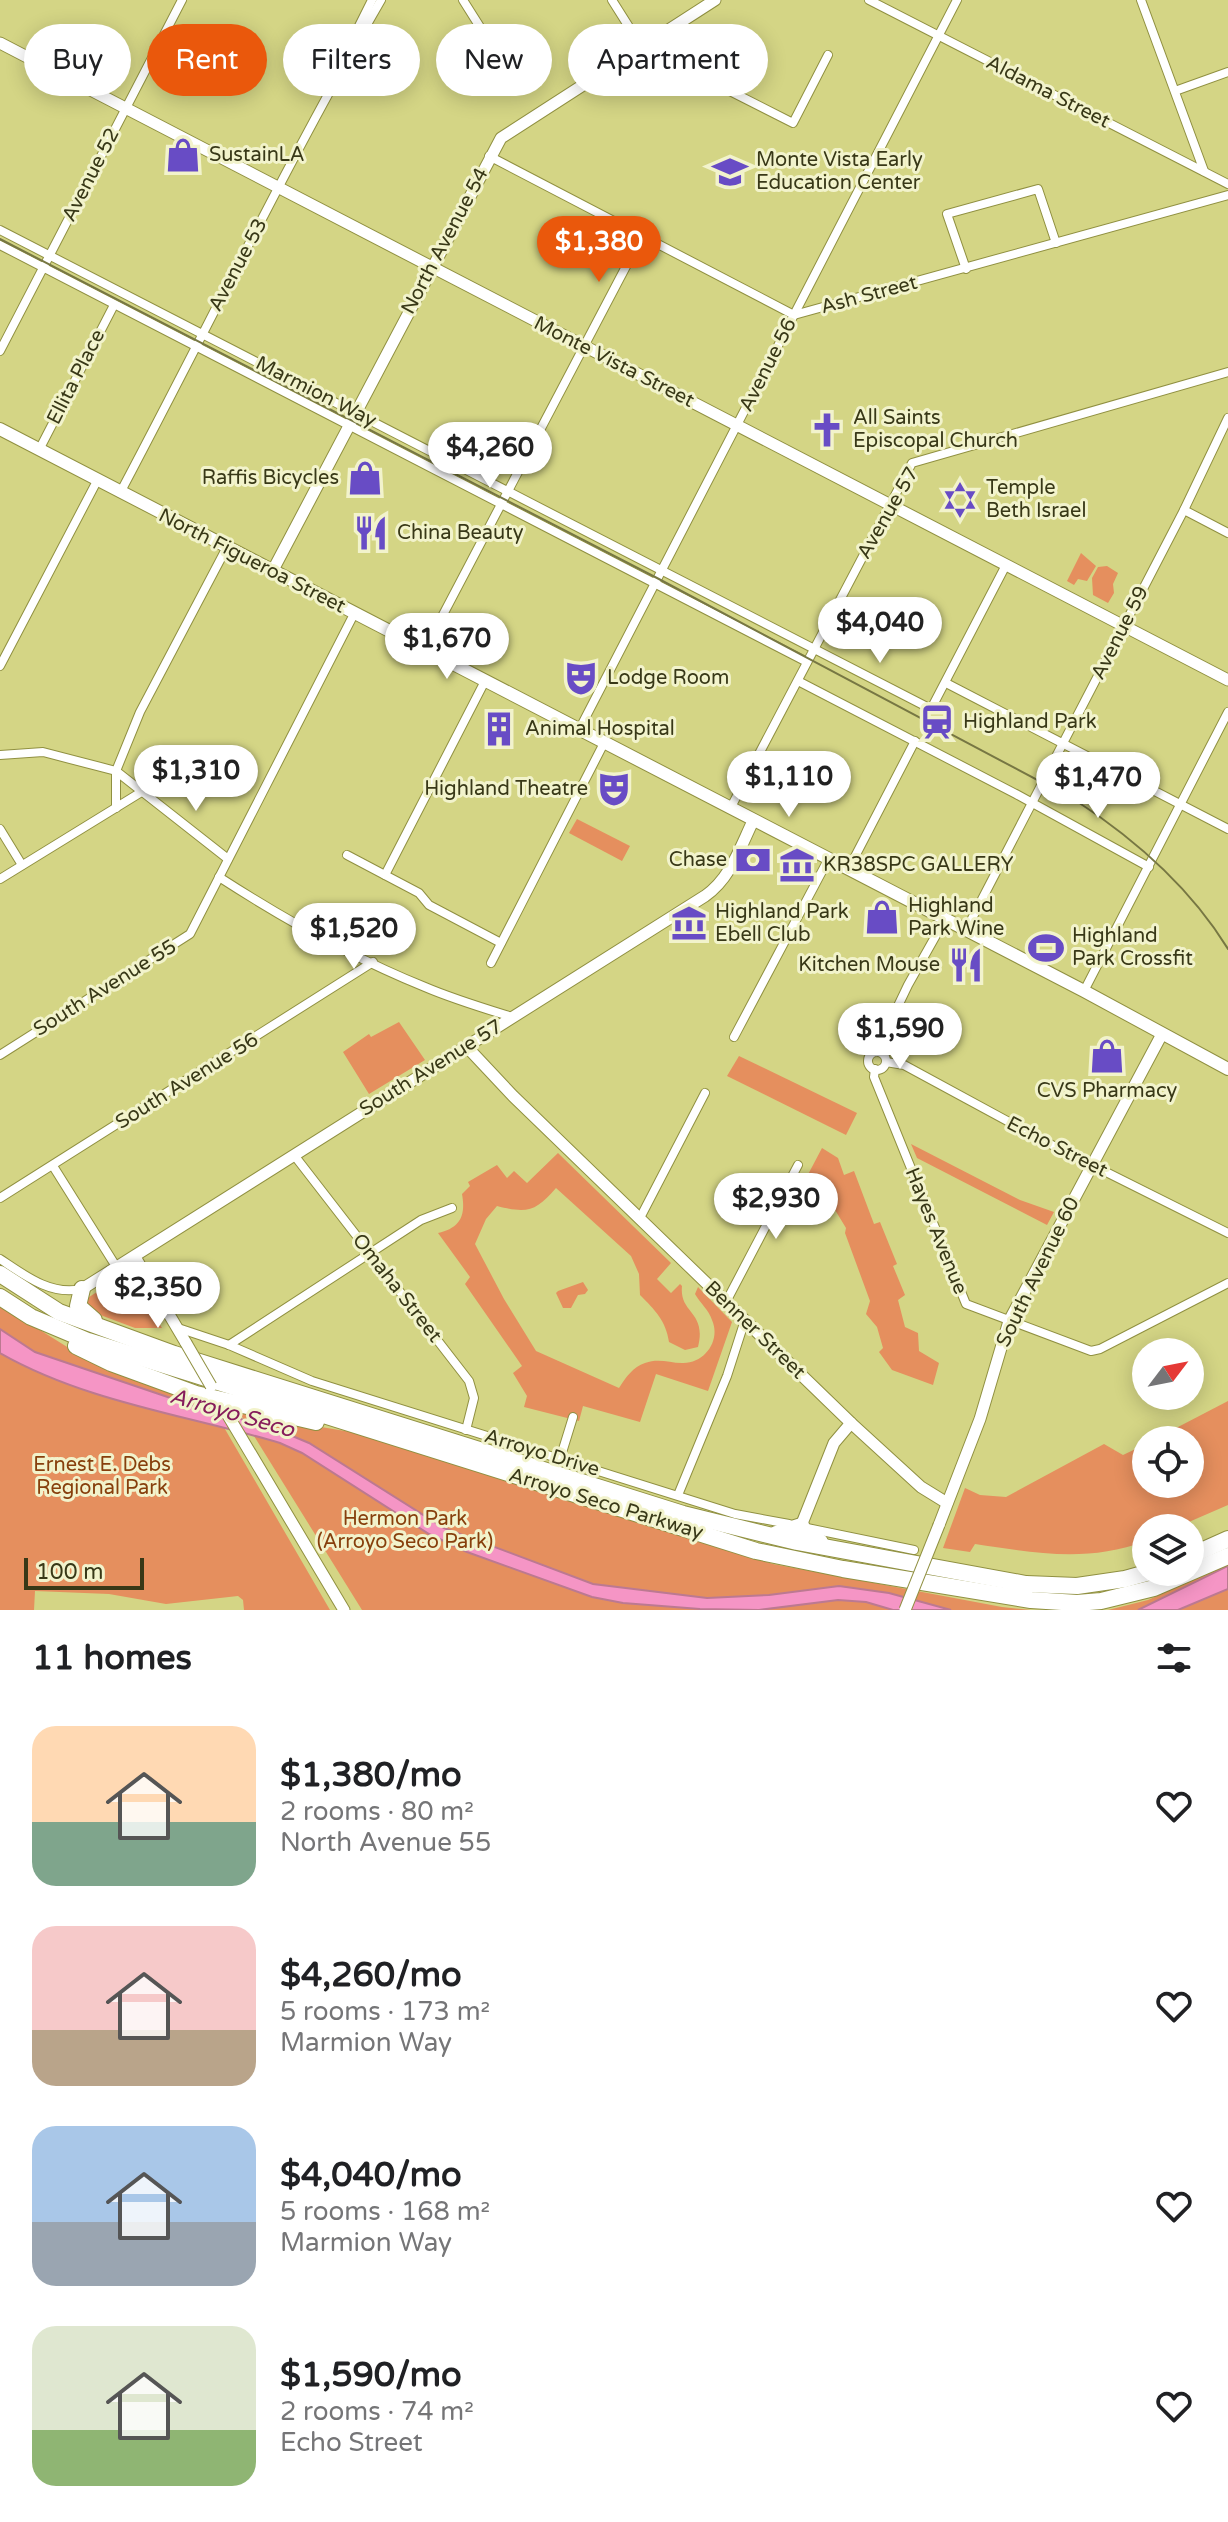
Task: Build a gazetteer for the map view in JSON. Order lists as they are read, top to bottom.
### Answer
{
  "streets": {
    "highway": ["Arroyo Seco Parkway"],
    "main road": ["North Figueroa Street"],
    "street": [
      "Aldama Street",
      "Avenue 52",
      "North Avenue 54",
      "Avenue 53",
      "Ash Street",
      "Monte Vista Street",
      "Avenue 56",
      "Ellita Place",
      "Marmion Way",
      "Avenue 57",
      "Avenue 59",
      "South Avenue 55",
      "South Avenue 57",
      "South Avenue 56",
      "Echo Street",
      "Hayes Avenue",
      "South Avenue 60",
      "Omaha Street",
      "Benner Street",
      "Arroyo Drive"
    ]
  },
  "crossings": [
    ["Aldama Street", "Avenue 56"],
    ["Avenue 52", "Monte Vista Street"],
    ["Avenue 52", "Marmion Way"],
    ["North Avenue 54", "Ash Street"],
    ["North Avenue 54", "Monte Vista Street"],
    ["North Avenue 54", "Marmion Way"],
    ["North Avenue 54", "North Figueroa Street"],
    ["Avenue 53", "Monte Vista Street"],
    ["Avenue 53", "Marmion Way"],
    ["Avenue 53", "North Figueroa Street"],
    ["Ash Street", "Avenue 56"],
    ["Monte Vista Street", "Avenue 56"],
    ["Monte Vista Street", "Avenue 57"],
    ["Monte Vista Street", "Avenue 59"],
    ["Avenue 56", "Marmion Way"],
    ["Avenue 56", "North Figueroa Street"],
    ["Ellita Place", "Marmion Way"],
    ["Ellita Place", "North Figueroa Street"],
    ["Marmion Way", "Avenue 57"],
    ["Avenue 57", "North Figueroa Street"],
    ["North Figueroa Street", "Avenue 59"],
    ["North Figueroa Street", "South Avenue 55"],
    ["North Figueroa Street", "South Avenue 57"],
    ["North Figueroa Street", "South Avenue 60"],
    ["South Avenue 57", "Omaha Street"],
    ["South Avenue 57", "Benner Street"],
    ["Echo Street", "Hayes Avenue"],
    ["Echo Street", "South Avenue 60"],
    ["Hayes Avenue", "South Avenue 60"],
    ["South Avenue 60", "Benner Street"],
    ["Omaha Street", "Arroyo Drive"]
  ],
  "water": ["Arroyo Seco"],
  "parks": ["Ernest E. Debs Regional Park", "Hermon Park (Arroyo Seco Park)"],
  "places": {
    "shop": [
      "SustainLA",
      "Raffis Bicycles",
      "Highland Park Wine",
      "CVS Pharmacy"
    ],
    "school or university": ["Monte Vista Early Education Center"],
    "church": ["All Saints Episcopal Church"],
    "synagogue": ["Temple Beth Israel"],
    "restaurant": ["China Beauty", "Kitchen Mouse"],
    "theatre": ["Lodge Room", "Highland Theatre"],
    "station": ["Highland Park"],
    "building": ["Animal Hospital"],
    "bank": ["Chase"],
    "museum": ["KR38SPC GALLERY", "Highland Park Ebell Club"],
    "sports": ["Highland Park Crossfit"]
  },
  "scale_bar": "100 m",
  "north": "top right",
  "page": {
    "chip": [
      "Buy",
      "Rent",
      "Filters",
      "New",
      "Apartment"
    ],
    "price": [
      "$1,380",
      "$4,260",
      "$4,040",
      "$1,670",
      "$1,310",
      "$1,110",
      "$1,470",
      "$1,520",
      "$1,590",
      "$2,930",
      "$2,350"
    ],
    "scale": "100 m",
    "heading": "11 homes",
    "list": [
      {
        "name": "$1,380/mo",
        "note": "2 rooms · 80 m² · North Avenue 55"
      },
      {
        "name": "$4,260/mo",
        "note": "5 rooms · 173 m² · Marmion Way"
      },
      {
        "name": "$4,040/mo",
        "note": "5 rooms · 168 m² · Marmion Way"
      },
      {
        "name": "$1,590/mo",
        "note": "2 rooms · 74 m² · Echo Street"
      }
    ]
  }
}
